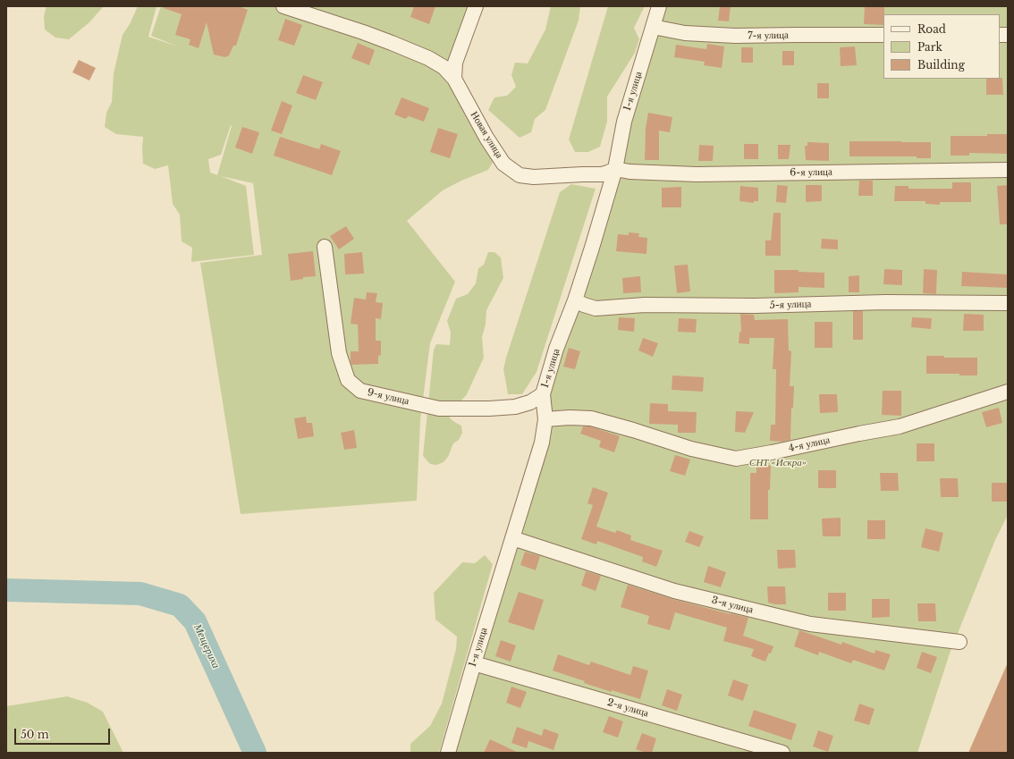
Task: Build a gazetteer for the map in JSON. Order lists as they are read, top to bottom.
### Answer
{
  "streets": {
    "street": [
      "7-я улица",
      "1-я улица",
      "Новая улица",
      "6-я улица",
      "5-я улица",
      "9-я улица",
      "4-я улица",
      "3-я улица",
      "2-я улица"
    ]
  },
  "crossings": [
    ["7-я улица", "1-я улица"],
    ["1-я улица", "Новая улица"],
    ["1-я улица", "6-я улица"],
    ["1-я улица", "5-я улица"],
    ["1-я улица", "9-я улица"],
    ["1-я улица", "4-я улица"],
    ["1-я улица", "3-я улица"],
    ["1-я улица", "2-я улица"],
    ["Новая улица", "6-я улица"]
  ],
  "water": ["Мещериха"],
  "parks": ["СНТ «Искра»"],
  "legend": ["Road", "Park", "Building"],
  "scale_bar": "50 m"
}
